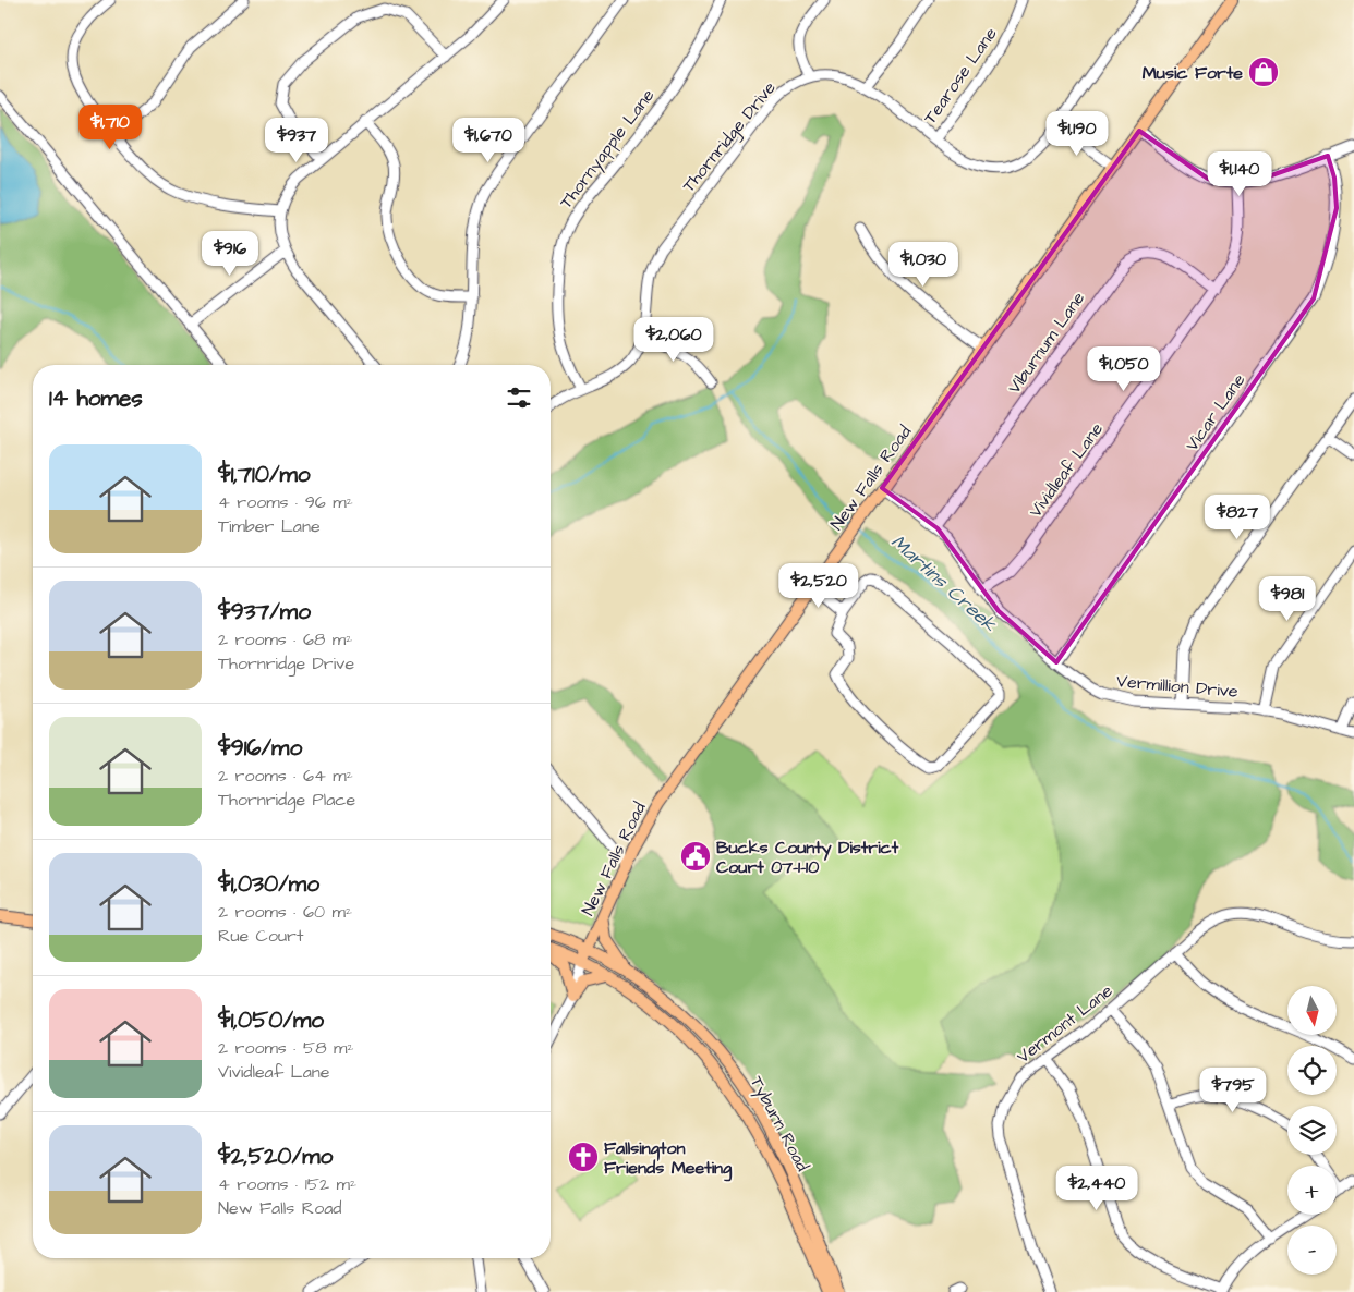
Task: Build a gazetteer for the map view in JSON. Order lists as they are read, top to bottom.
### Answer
{
  "streets": {
    "main road": ["New Falls Road", "Tyburn Road"],
    "street": [
      "Tearose Lane",
      "Thornridge Drive",
      "Thornyapple Lane",
      "Viburnum Lane",
      "Vicar Lane",
      "Vividleaf Lane",
      "Vermillion Drive",
      "Vermont Lane"
    ]
  },
  "crossings": [
    ["Tearose Lane", "Thornridge Drive"],
    ["Thornridge Drive", "Thornyapple Lane"],
    ["Viburnum Lane", "Vividleaf Lane"],
    ["Viburnum Lane", "Vermillion Drive"],
    ["Vicar Lane", "Vermillion Drive"],
    ["Vividleaf Lane", "Vermillion Drive"],
    ["New Falls Road", "Vermillion Drive"],
    ["New Falls Road", "Tyburn Road"]
  ],
  "water": ["Martins Creek"],
  "places": {
    "shop": ["Music Forte"],
    "public building": ["Bucks County District Court 07-1-10"],
    "church": ["Fallsington Friends Meeting"]
  },
  "north": "bottom",
  "page": {
    "price": [
      "$1,710",
      "$1,190",
      "$937",
      "$1,670",
      "$1,140",
      "$916",
      "$1,030",
      "$2,060",
      "$1,050",
      "$827",
      "$2,520",
      "$981",
      "$795",
      "$2,440"
    ],
    "heading": "14 homes",
    "list": [
      {
        "name": "$1,710/mo",
        "note": "4 rooms · 96 m² · Timber Lane"
      },
      {
        "name": "$937/mo",
        "note": "2 rooms · 68 m² · Thornridge Drive"
      },
      {
        "name": "$916/mo",
        "note": "2 rooms · 64 m² · Thornridge Place"
      },
      {
        "name": "$1,030/mo",
        "note": "2 rooms · 60 m² · Rue Court"
      },
      {
        "name": "$1,050/mo",
        "note": "2 rooms · 58 m² · Vividleaf Lane"
      },
      {
        "name": "$2,520/mo",
        "note": "4 rooms · 152 m² · New Falls Road"
      }
    ],
    "map_buttons": ["+", "−"]
  }
}
